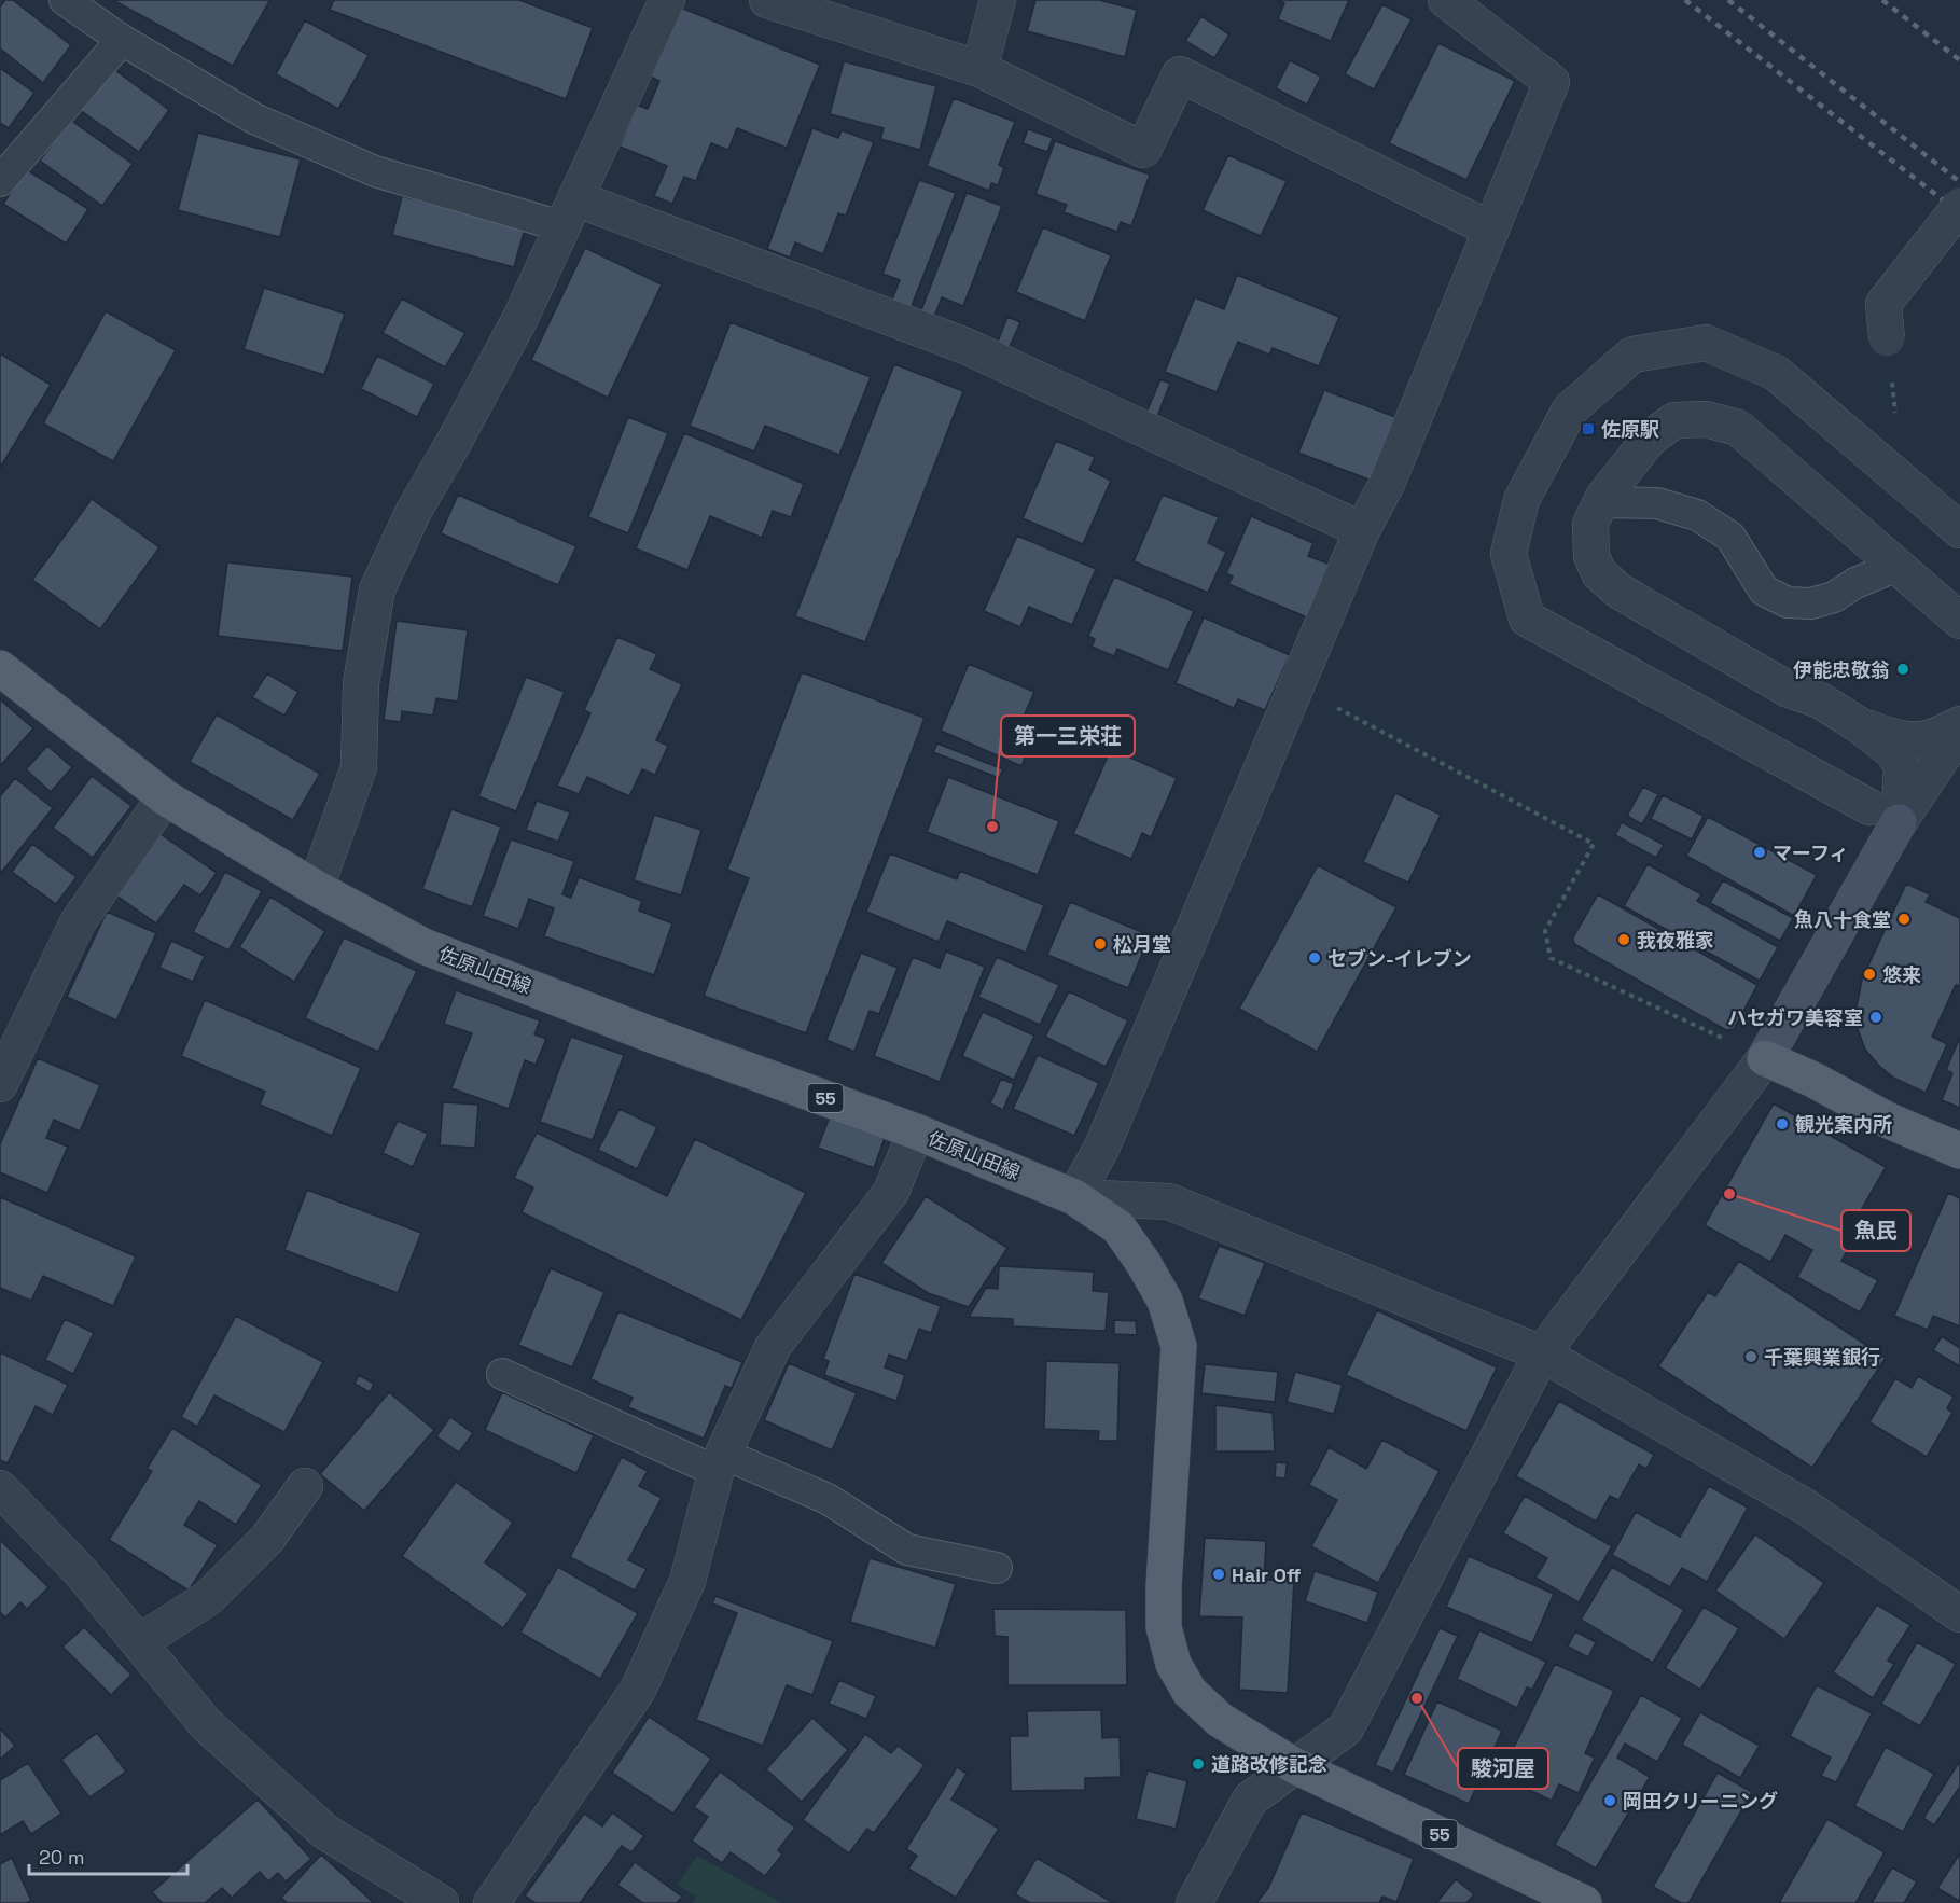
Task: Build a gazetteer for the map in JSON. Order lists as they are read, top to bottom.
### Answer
{
  "streets": {
    "main road": ["佐原山田線", "55"]
  },
  "places": {
    "transit": ["佐原駅"],
    "other": [
      "伊能忠敬翁",
      "第一三栄荘",
      "マーフィ",
      "魚八十食堂",
      "我夜雅家",
      "松月堂",
      "セブン-イレブン",
      "悠来",
      "ハセガワ美容室",
      "観光案内所",
      "魚民",
      "千葉興業銀行",
      "Hair Off",
      "駿河屋",
      "道路改修記念",
      "岡田クリーニング"
    ]
  },
  "scale_bar": "20 m"
}
